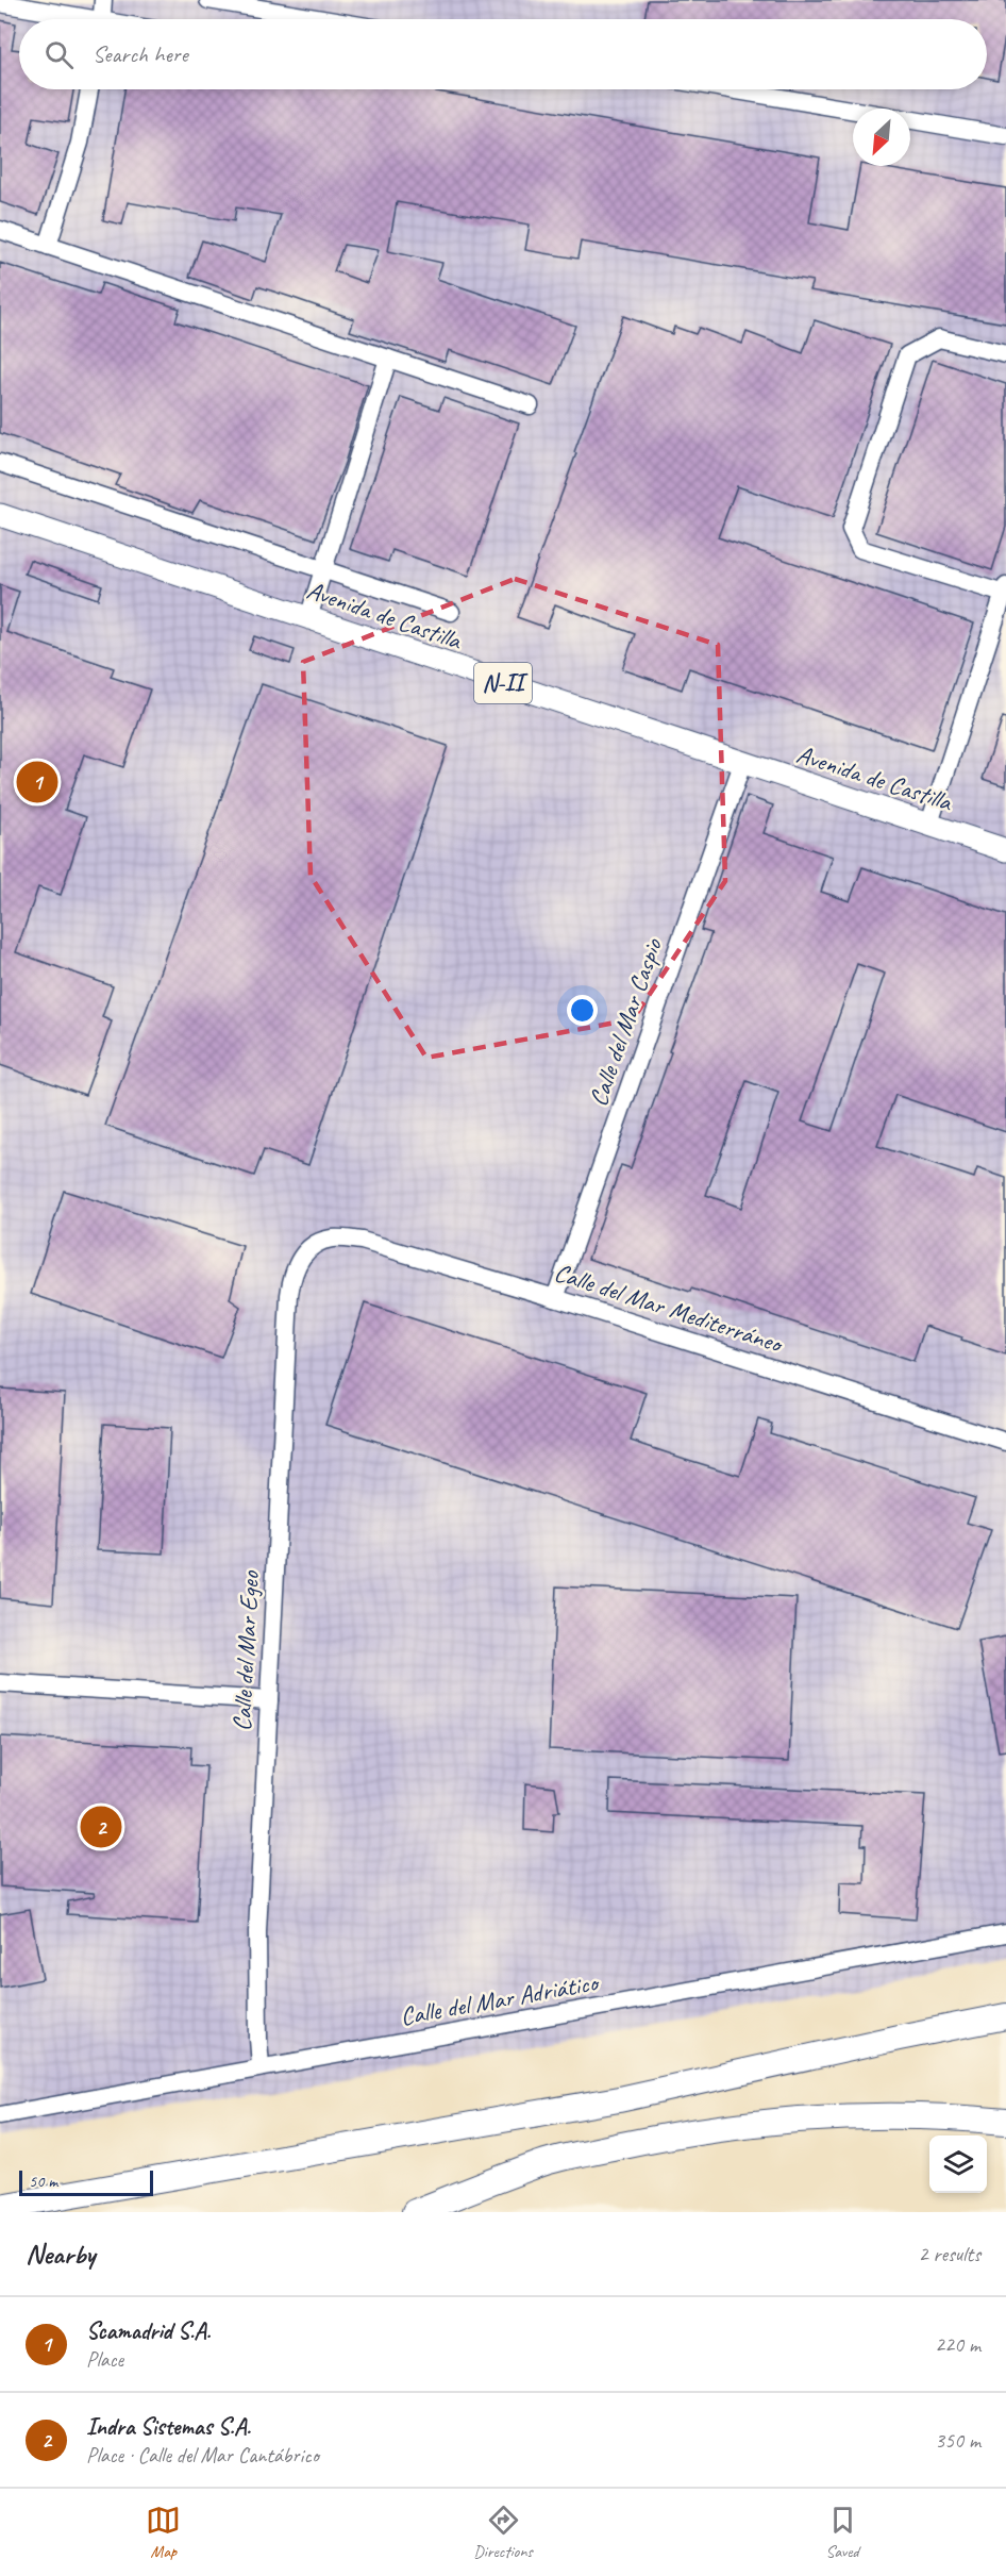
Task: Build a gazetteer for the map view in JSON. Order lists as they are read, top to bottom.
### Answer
{
  "streets": {
    "main road": ["Avenida de Castilla", "N-II"],
    "street": [
      "Calle del Mar Caspio",
      "Calle del Mar Mediterráneo",
      "Calle del Mar Egeo",
      "Calle del Mar Adriático"
    ]
  },
  "crossings": [
    ["Avenida de Castilla", "Calle del Mar Caspio"],
    ["Calle del Mar Caspio", "Calle del Mar Mediterráneo"],
    ["Calle del Mar Mediterráneo", "Calle del Mar Egeo"],
    ["Calle del Mar Egeo", "Calle del Mar Adriático"]
  ],
  "scale_bar": "50 m",
  "north": "bottom left",
  "page": {
    "search": "Search here",
    "pins": ["1", "2"],
    "scale": "50 m",
    "heading": ["Nearby", "2 results"],
    "list": [
      {
        "mark": "1",
        "name": "Scamadrid S.A.",
        "note": "Place",
        "value": "220 m"
      },
      {
        "mark": "2",
        "name": "Indra Sistemas S.A.",
        "note": "Place · Calle del Mar Cantábrico",
        "value": "350 m"
      }
    ],
    "nav": ["Map", "Directions", "Saved"]
  }
}
